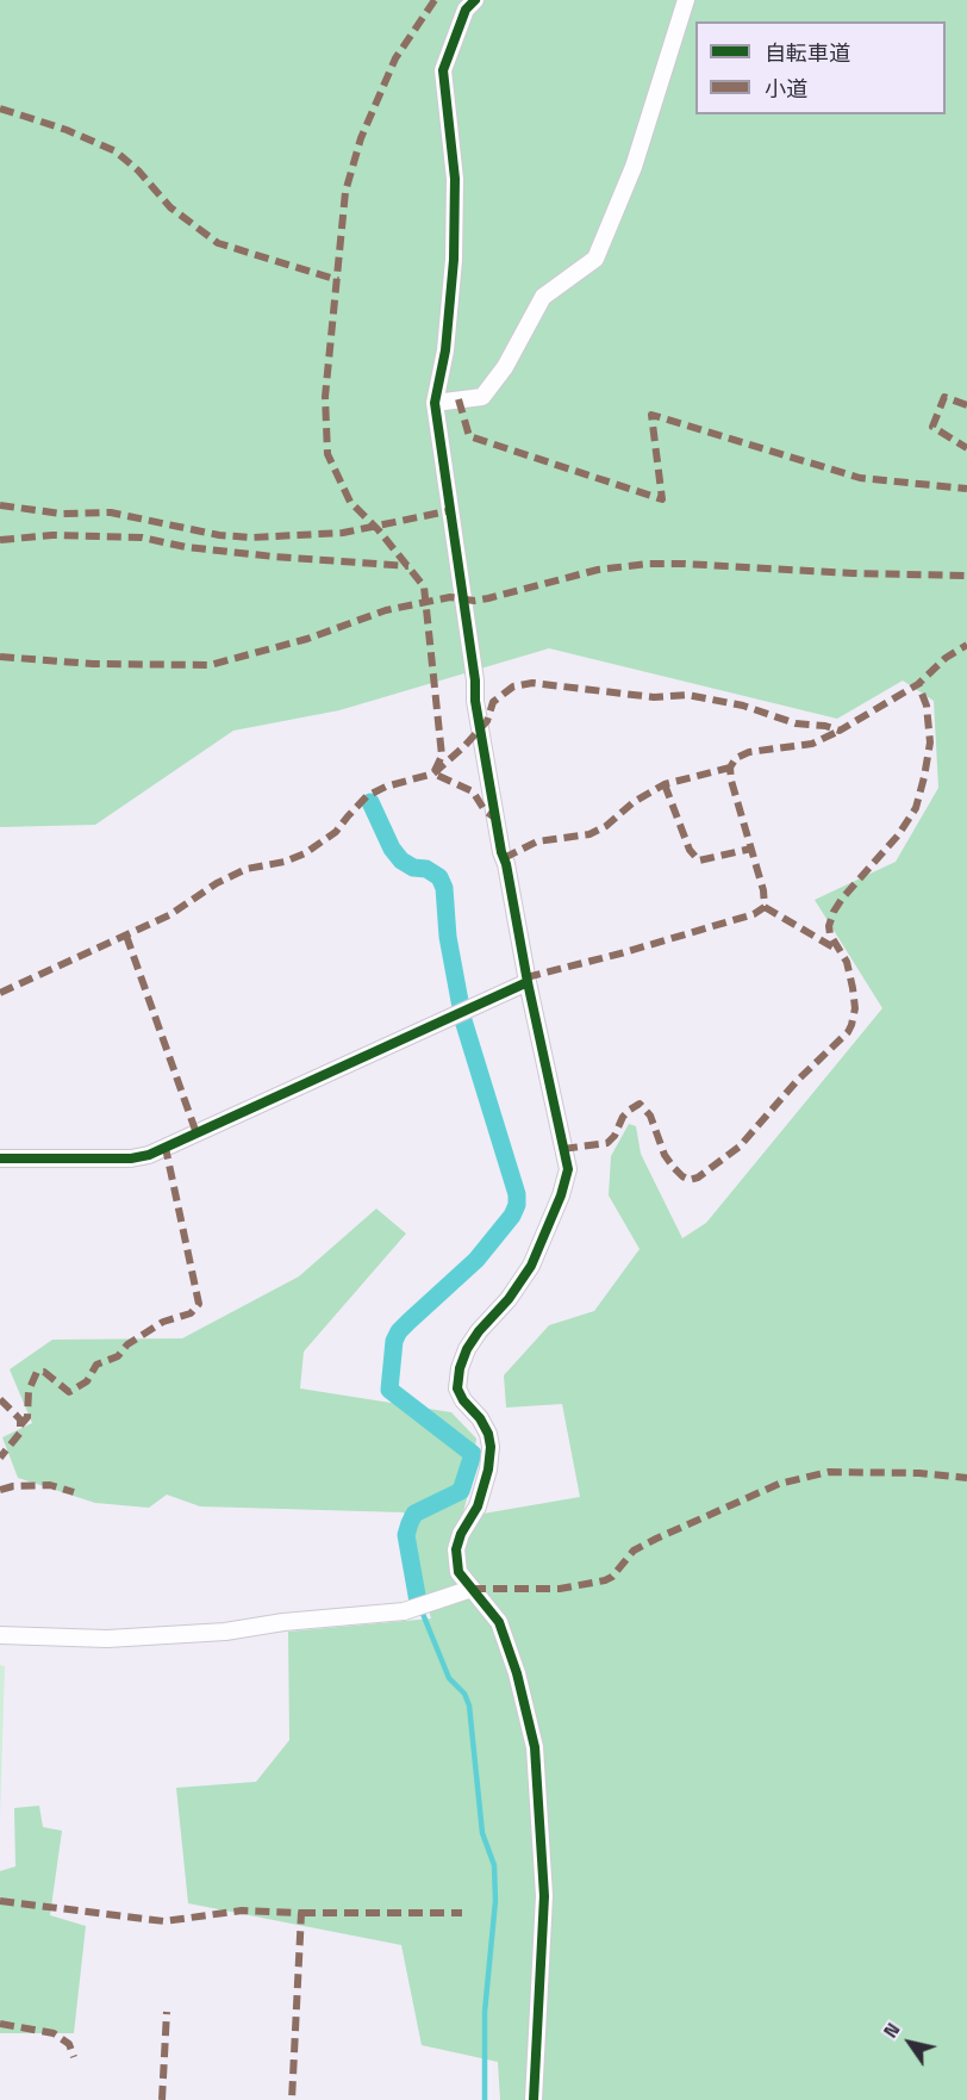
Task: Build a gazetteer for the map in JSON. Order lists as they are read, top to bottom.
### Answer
{
  "legend": ["自転車道", "小道"],
  "north": "top left"
}
